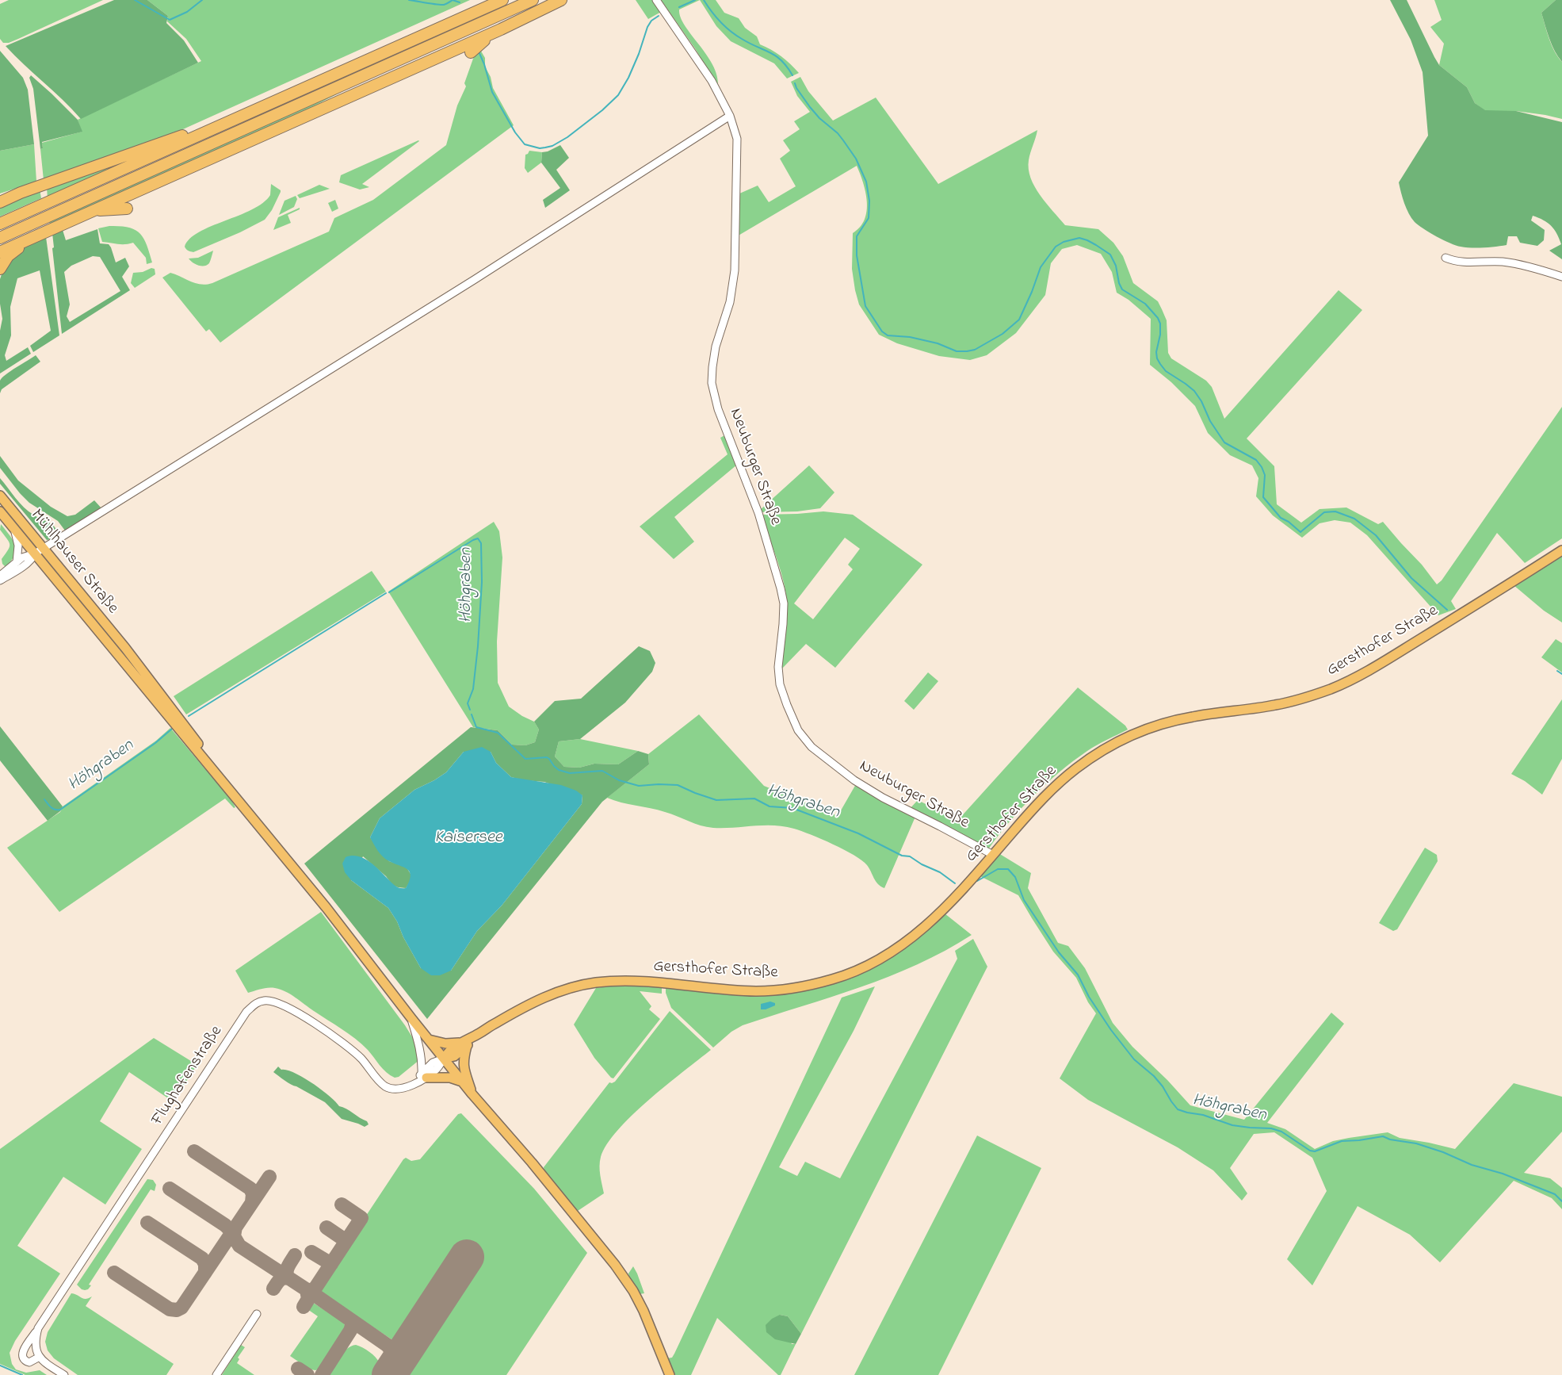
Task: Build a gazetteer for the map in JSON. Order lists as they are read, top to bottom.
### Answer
{
  "streets": {
    "main road": ["Mühlhauser Straße", "Gersthofer Straße"],
    "street": ["Neuburger Straße", "Flughafenstraße"]
  },
  "crossings": [
    ["Neuburger Straße", "Gersthofer Straße"],
    ["Gersthofer Straße", "Flughafenstraße"]
  ],
  "water": ["Höhgraben", "Kaisersee"]
}
